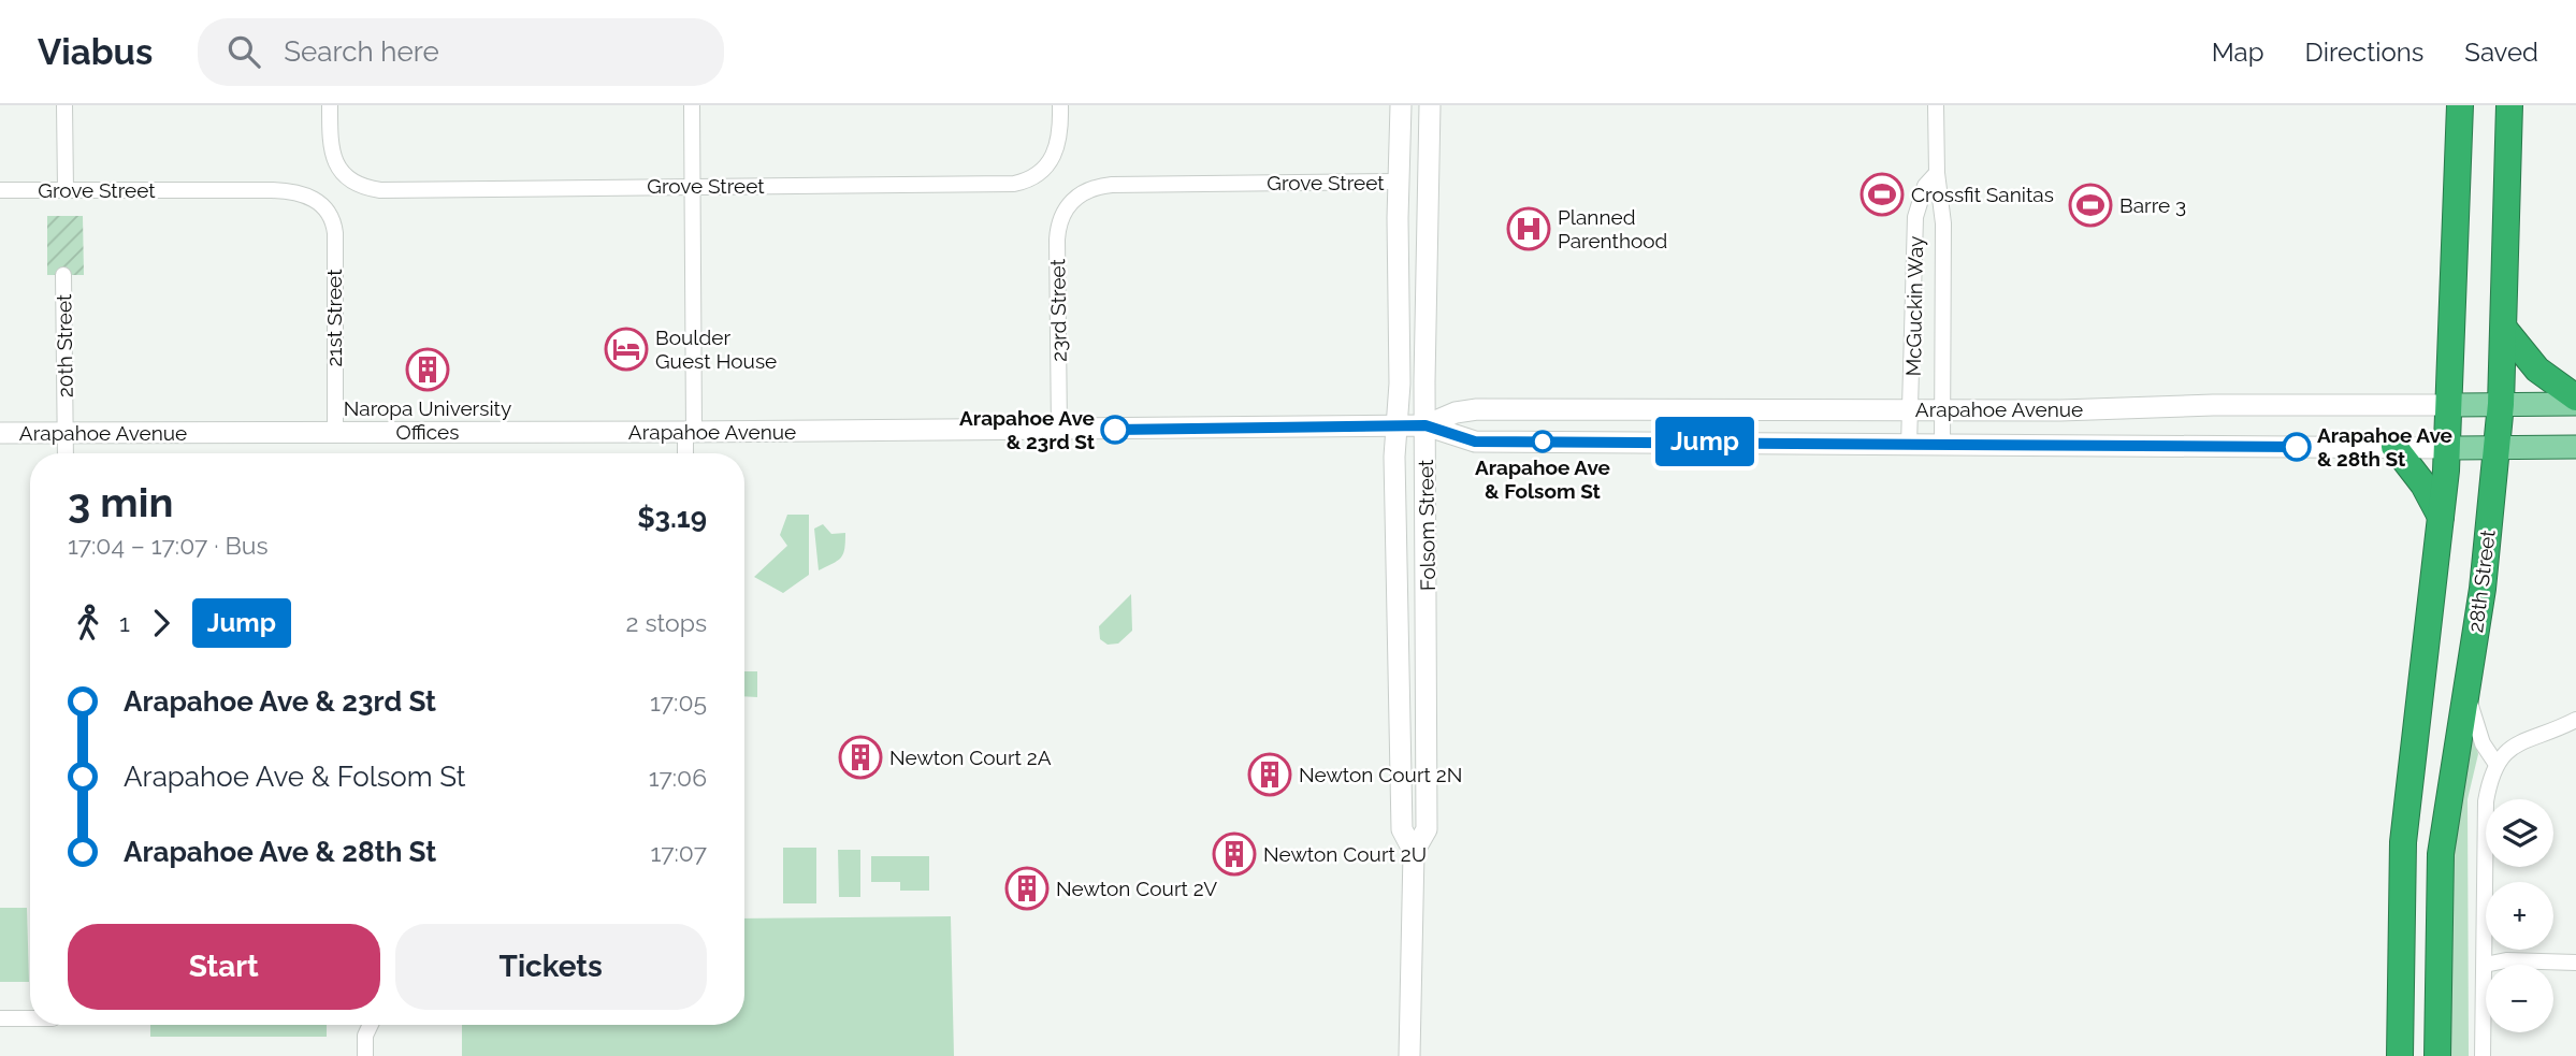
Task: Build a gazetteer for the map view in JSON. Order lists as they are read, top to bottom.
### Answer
{
  "streets": {
    "highway": ["28th Street"],
    "main road": ["Arapahoe Avenue", "Folsom Street"],
    "street": [
      "Grove Street",
      "McGuckin Way",
      "23rd Street",
      "21st Street",
      "20th Street"
    ]
  },
  "crossings": [
    ["Grove Street", "23rd Street"],
    ["Grove Street", "21st Street"],
    ["Grove Street", "Folsom Street"],
    ["McGuckin Way", "Arapahoe Avenue"],
    ["23rd Street", "Arapahoe Avenue"],
    ["21st Street", "Arapahoe Avenue"],
    ["20th Street", "Arapahoe Avenue"],
    ["Arapahoe Avenue", "Folsom Street"],
    ["Arapahoe Avenue", "28th Street"]
  ],
  "places": {
    "sports": ["Crossfit Sanitas", "Barre 3"],
    "hospital": ["Planned Parenthood"],
    "hotel": ["Boulder Guest House"],
    "building": [
      "Naropa University Offices",
      "Newton Court 2A",
      "Newton Court 2N",
      "Newton Court 2U",
      "Newton Court 2V"
    ],
    "other": ["Arapahoe Ave & 23rd St", "Arapahoe Ave & Folsom St", "Arapahoe Ave & 28th St"]
  },
  "lines": ["bus line Jump"],
  "page": {
    "header": "Viabus",
    "search": "Search here",
    "nav": ["Map", "Directions", "Saved"],
    "on_map": "Jump",
    "heading": ["3 min", "17:04 – 17:07 · Bus", "$3.19"],
    "legs": ["1", "Jump", "2 stops"],
    "list": [
      {
        "name": "Arapahoe Ave & 23rd St",
        "value": "17:05"
      },
      {
        "name": "Arapahoe Ave & Folsom St",
        "value": "17:06"
      },
      {
        "name": "Arapahoe Ave & 28th St",
        "value": "17:07"
      }
    ],
    "map_buttons": ["+", "−"],
    "buttons": ["Start", "Tickets"]
  }
}
